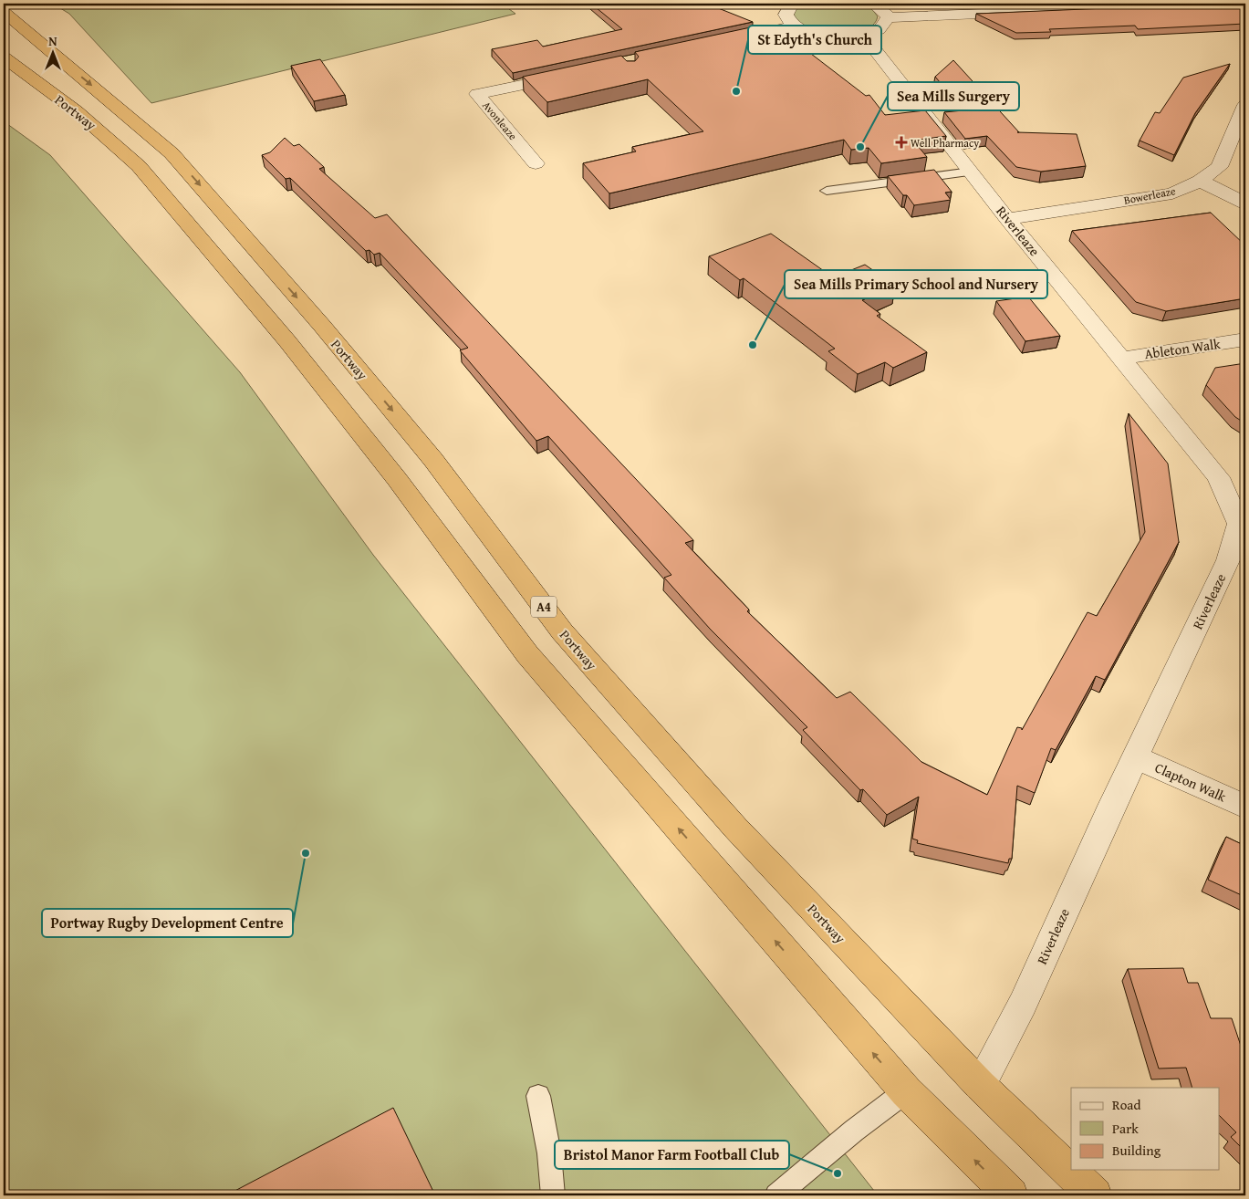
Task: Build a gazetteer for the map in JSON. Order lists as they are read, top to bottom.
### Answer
{
  "streets": {
    "highway": ["Portway", "A4"],
    "street": [
      "Avonleaze",
      "Bowerleaze",
      "Riverleaze",
      "Ableton Walk",
      "Clapton Walk"
    ]
  },
  "crossings": [
    ["Portway", "Riverleaze"],
    ["Bowerleaze", "Riverleaze"],
    ["Riverleaze", "Ableton Walk"],
    ["Riverleaze", "Clapton Walk"]
  ],
  "places": {
    "other": [
      "St Edyth's Church",
      "Sea Mills Surgery",
      "Sea Mills Primary School and Nursery",
      "Portway Rugby Development Centre",
      "Bristol Manor Farm Football Club"
    ],
    "health": ["Well Pharmacy"]
  },
  "legend": ["Road", "Park", "Building"],
  "north": "top"
}
